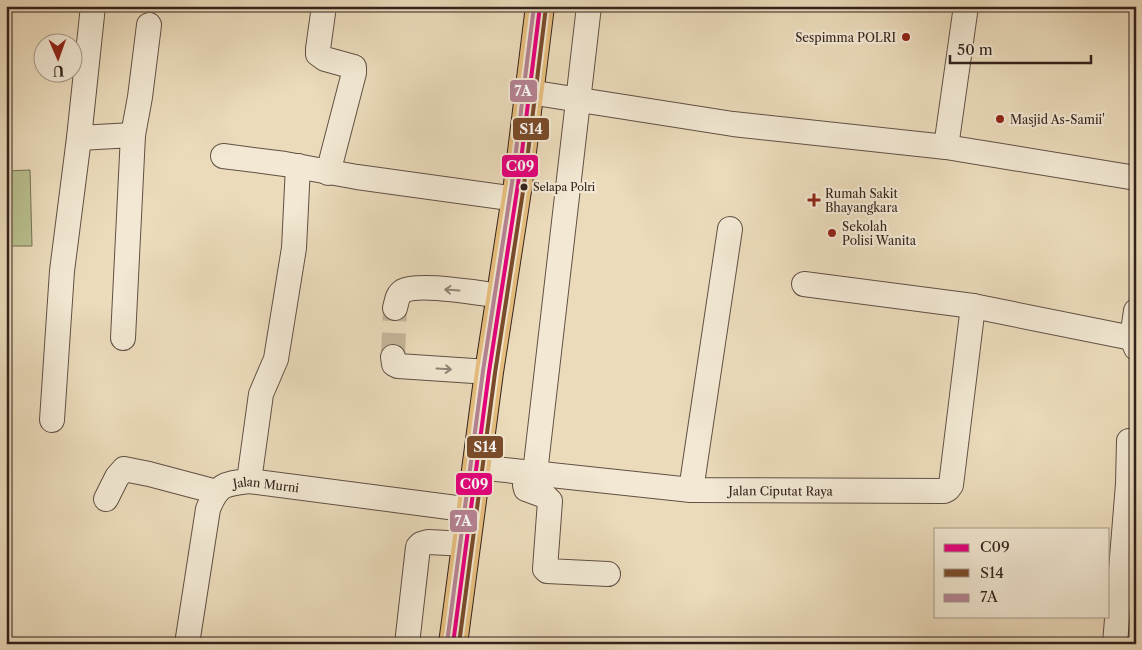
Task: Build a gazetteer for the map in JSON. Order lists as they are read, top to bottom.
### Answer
{
  "streets": {
    "street": ["Jalan Murni", "Jalan Ciputat Raya"]
  },
  "places": {
    "other": [
      "Sespimma POLRI",
      "Masjid As-Samii'",
      "Selapa Polri",
      "Sekolah Polisi Wanita"
    ],
    "health": ["Rumah Sakit Bhayangkara"]
  },
  "lines": ["transit line C09", "transit line 7A", "transit line S14"],
  "legend": ["C09", "S14", "7A"],
  "scale_bar": "50 m",
  "north": "bottom"
}
